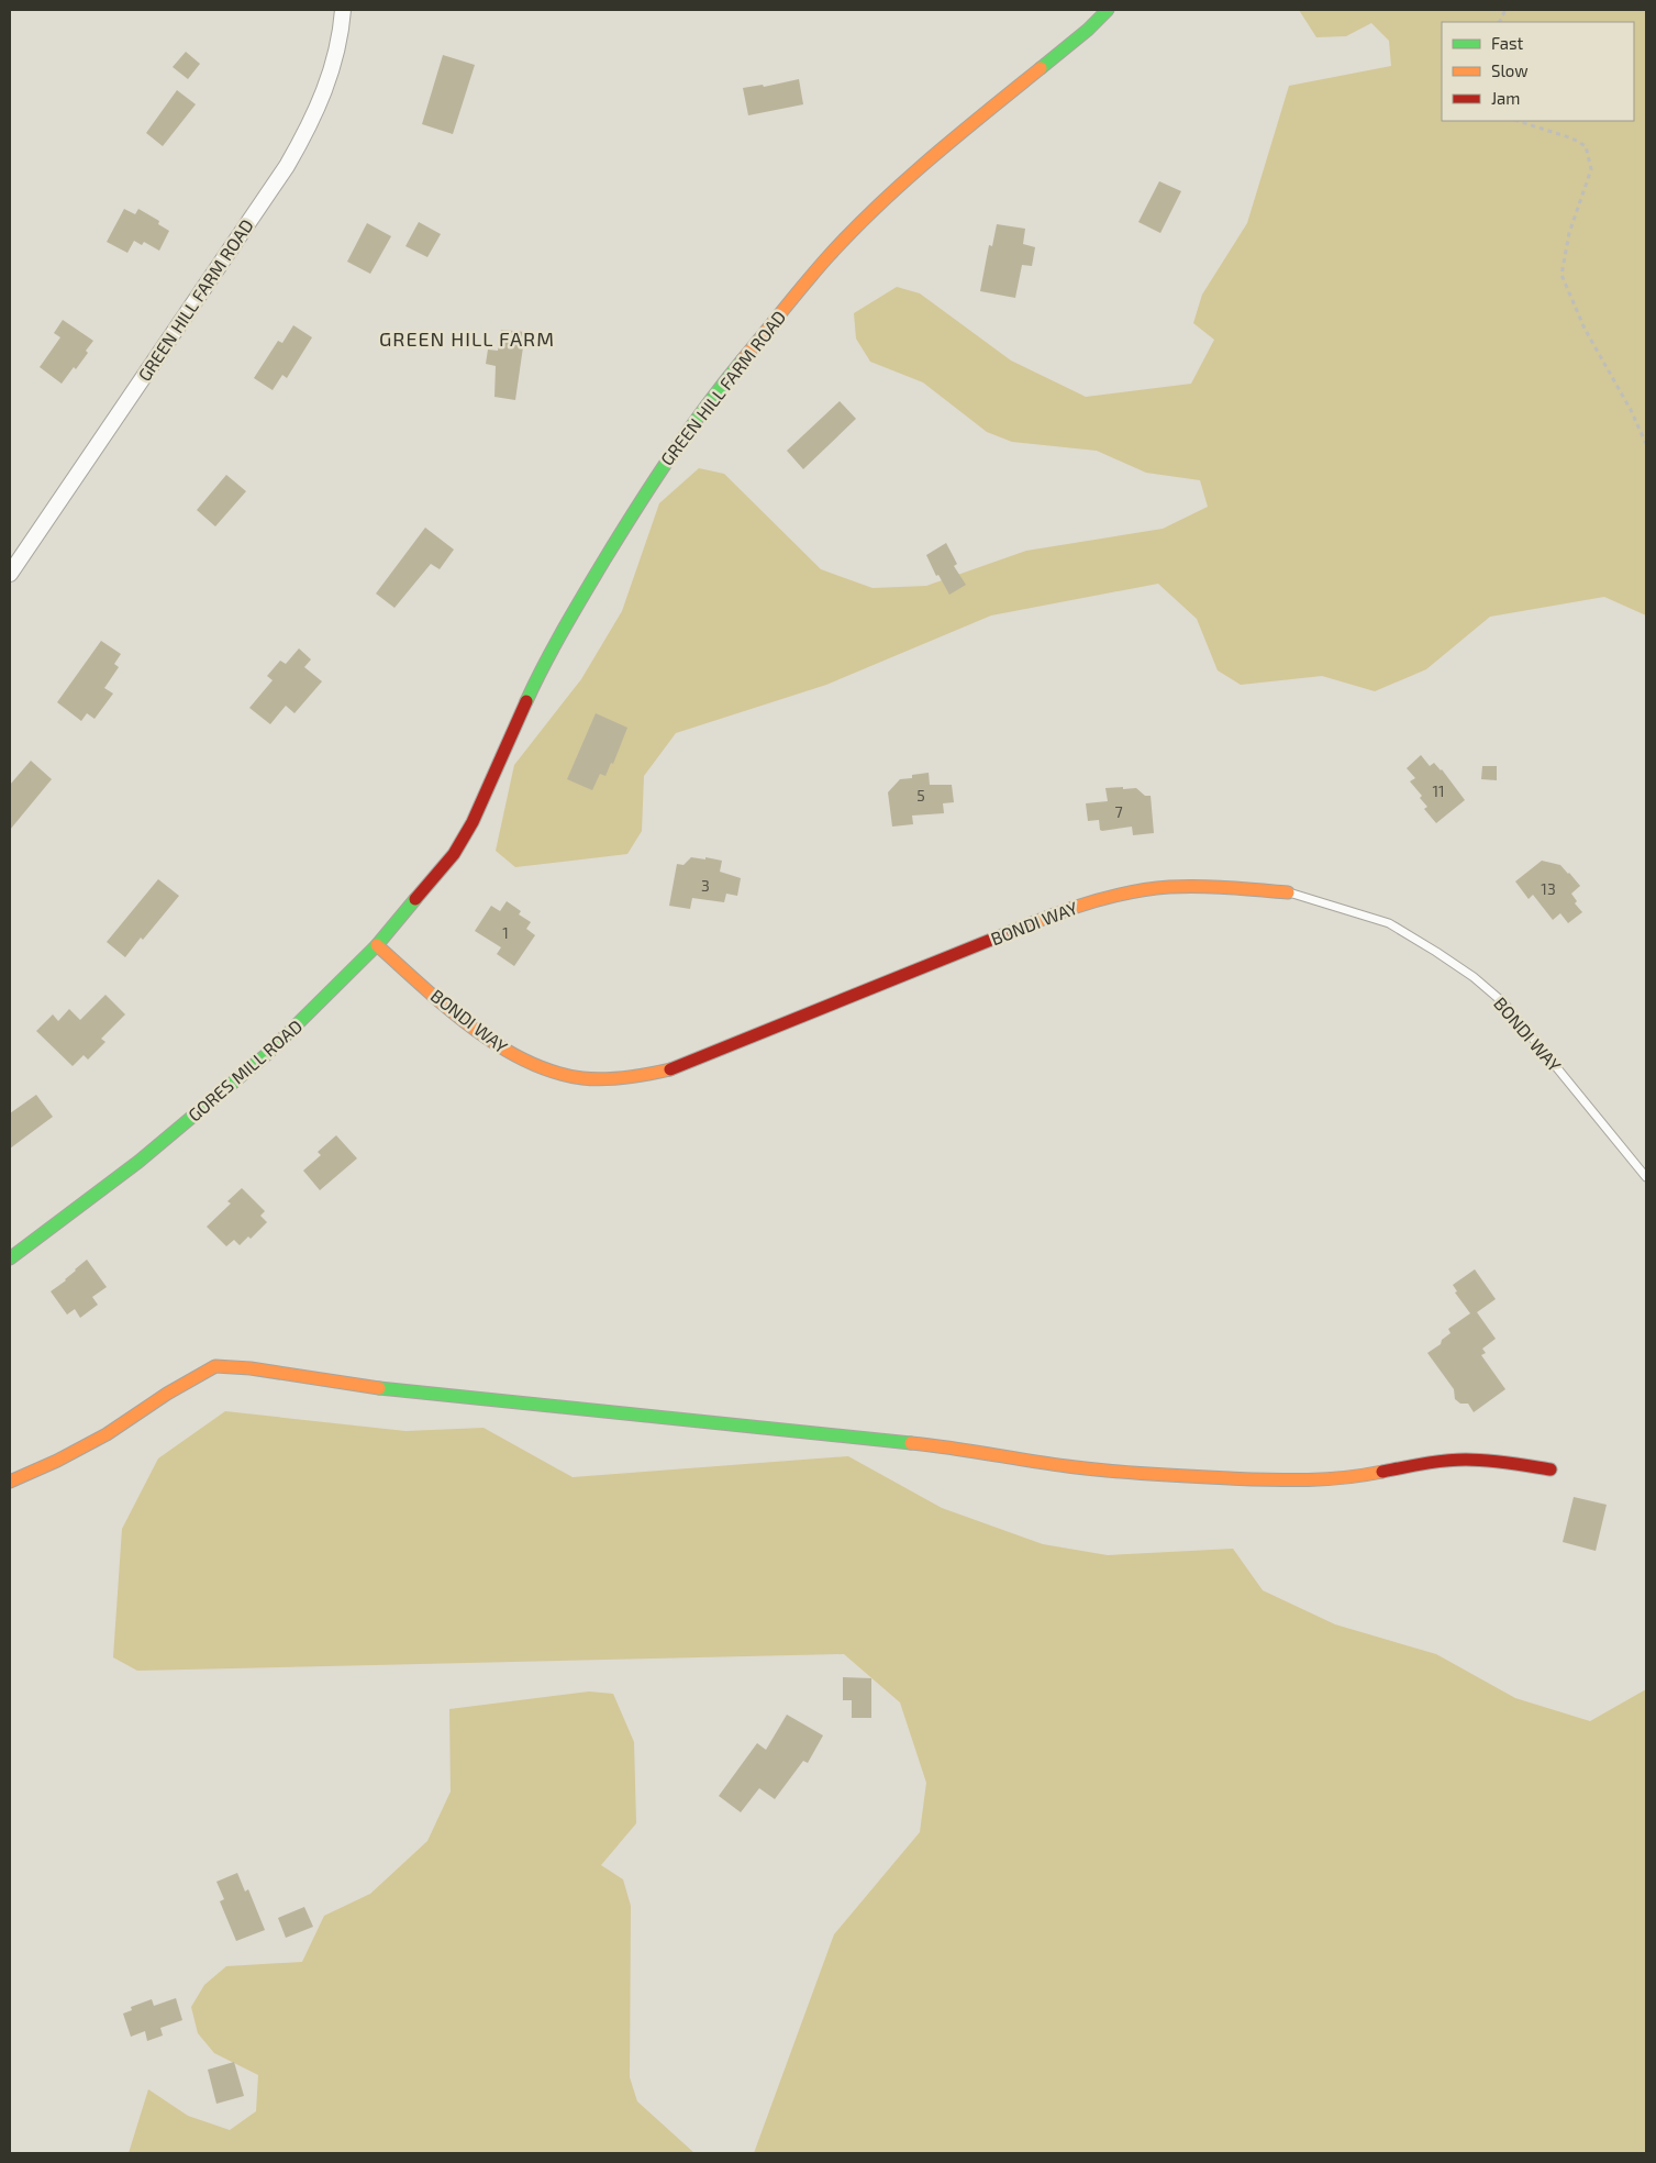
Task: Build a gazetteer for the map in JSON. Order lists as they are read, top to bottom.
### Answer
{
  "streets": {
    "street": ["GREEN HILL FARM ROAD", "BONDI WAY", "GORES MILL ROAD"]
  },
  "crossings": [
    ["GREEN HILL FARM ROAD", "GORES MILL ROAD"],
    ["BONDI WAY", "GORES MILL ROAD"]
  ],
  "districts": ["GREEN HILL FARM"],
  "house_numbers": [
    "11",
    "5",
    "7",
    "3",
    "13",
    "1"
  ],
  "legend": ["Fast", "Slow", "Jam"]
}
